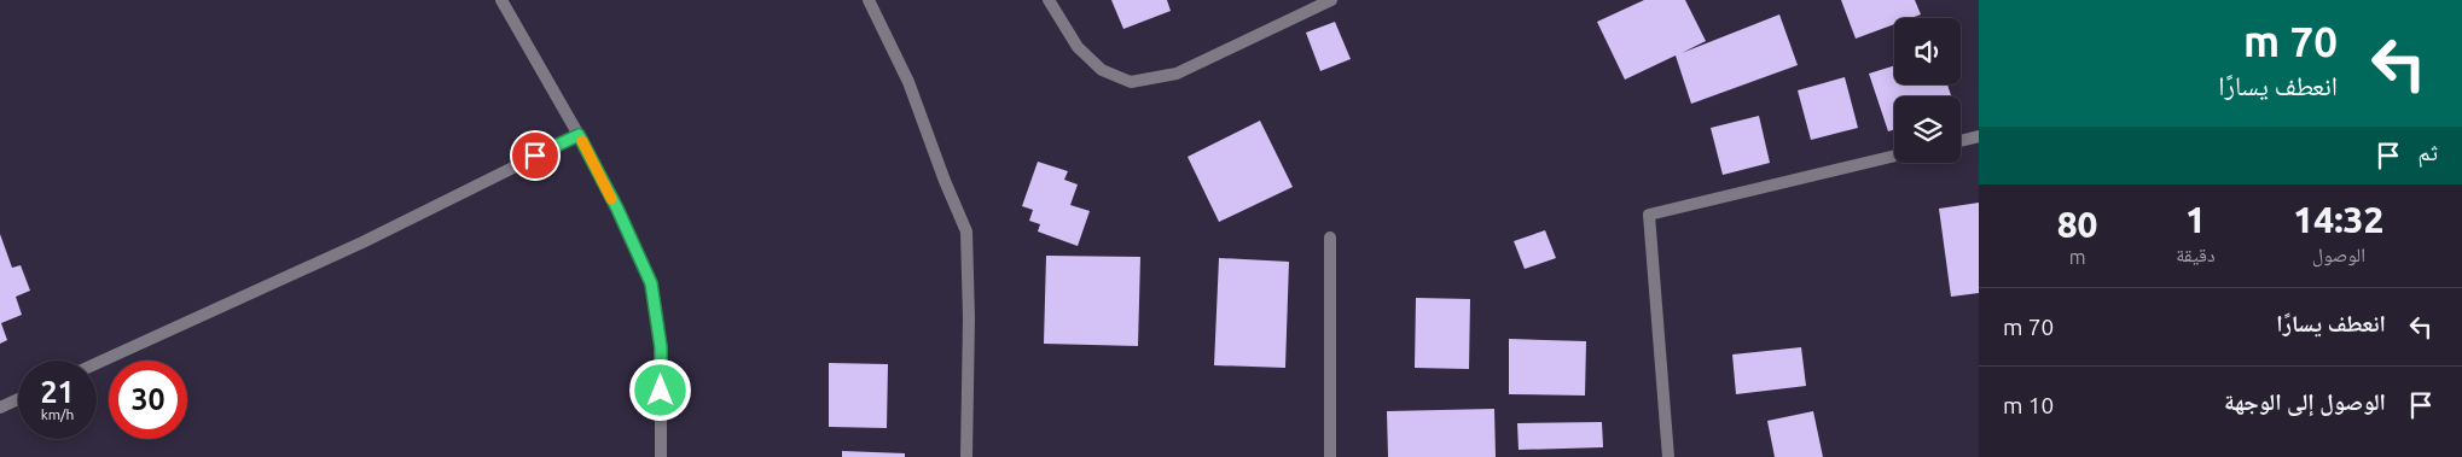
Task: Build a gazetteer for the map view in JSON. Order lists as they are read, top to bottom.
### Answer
{
  "page": {
    "turn": ["70 m", "انعطف يسارًا"],
    "then": "ثم",
    "eta": [
      "14:32",
      "الوصول",
      "1",
      "دقيقة",
      "80",
      "m"
    ],
    "list": [
      {
        "name": "انعطف يسارًا",
        "value": "70 m"
      },
      {
        "name": "الوصول إلى الوجهة",
        "value": "10 m"
      }
    ],
    "speed": "21 km/h",
    "limit": "30"
  }
}
